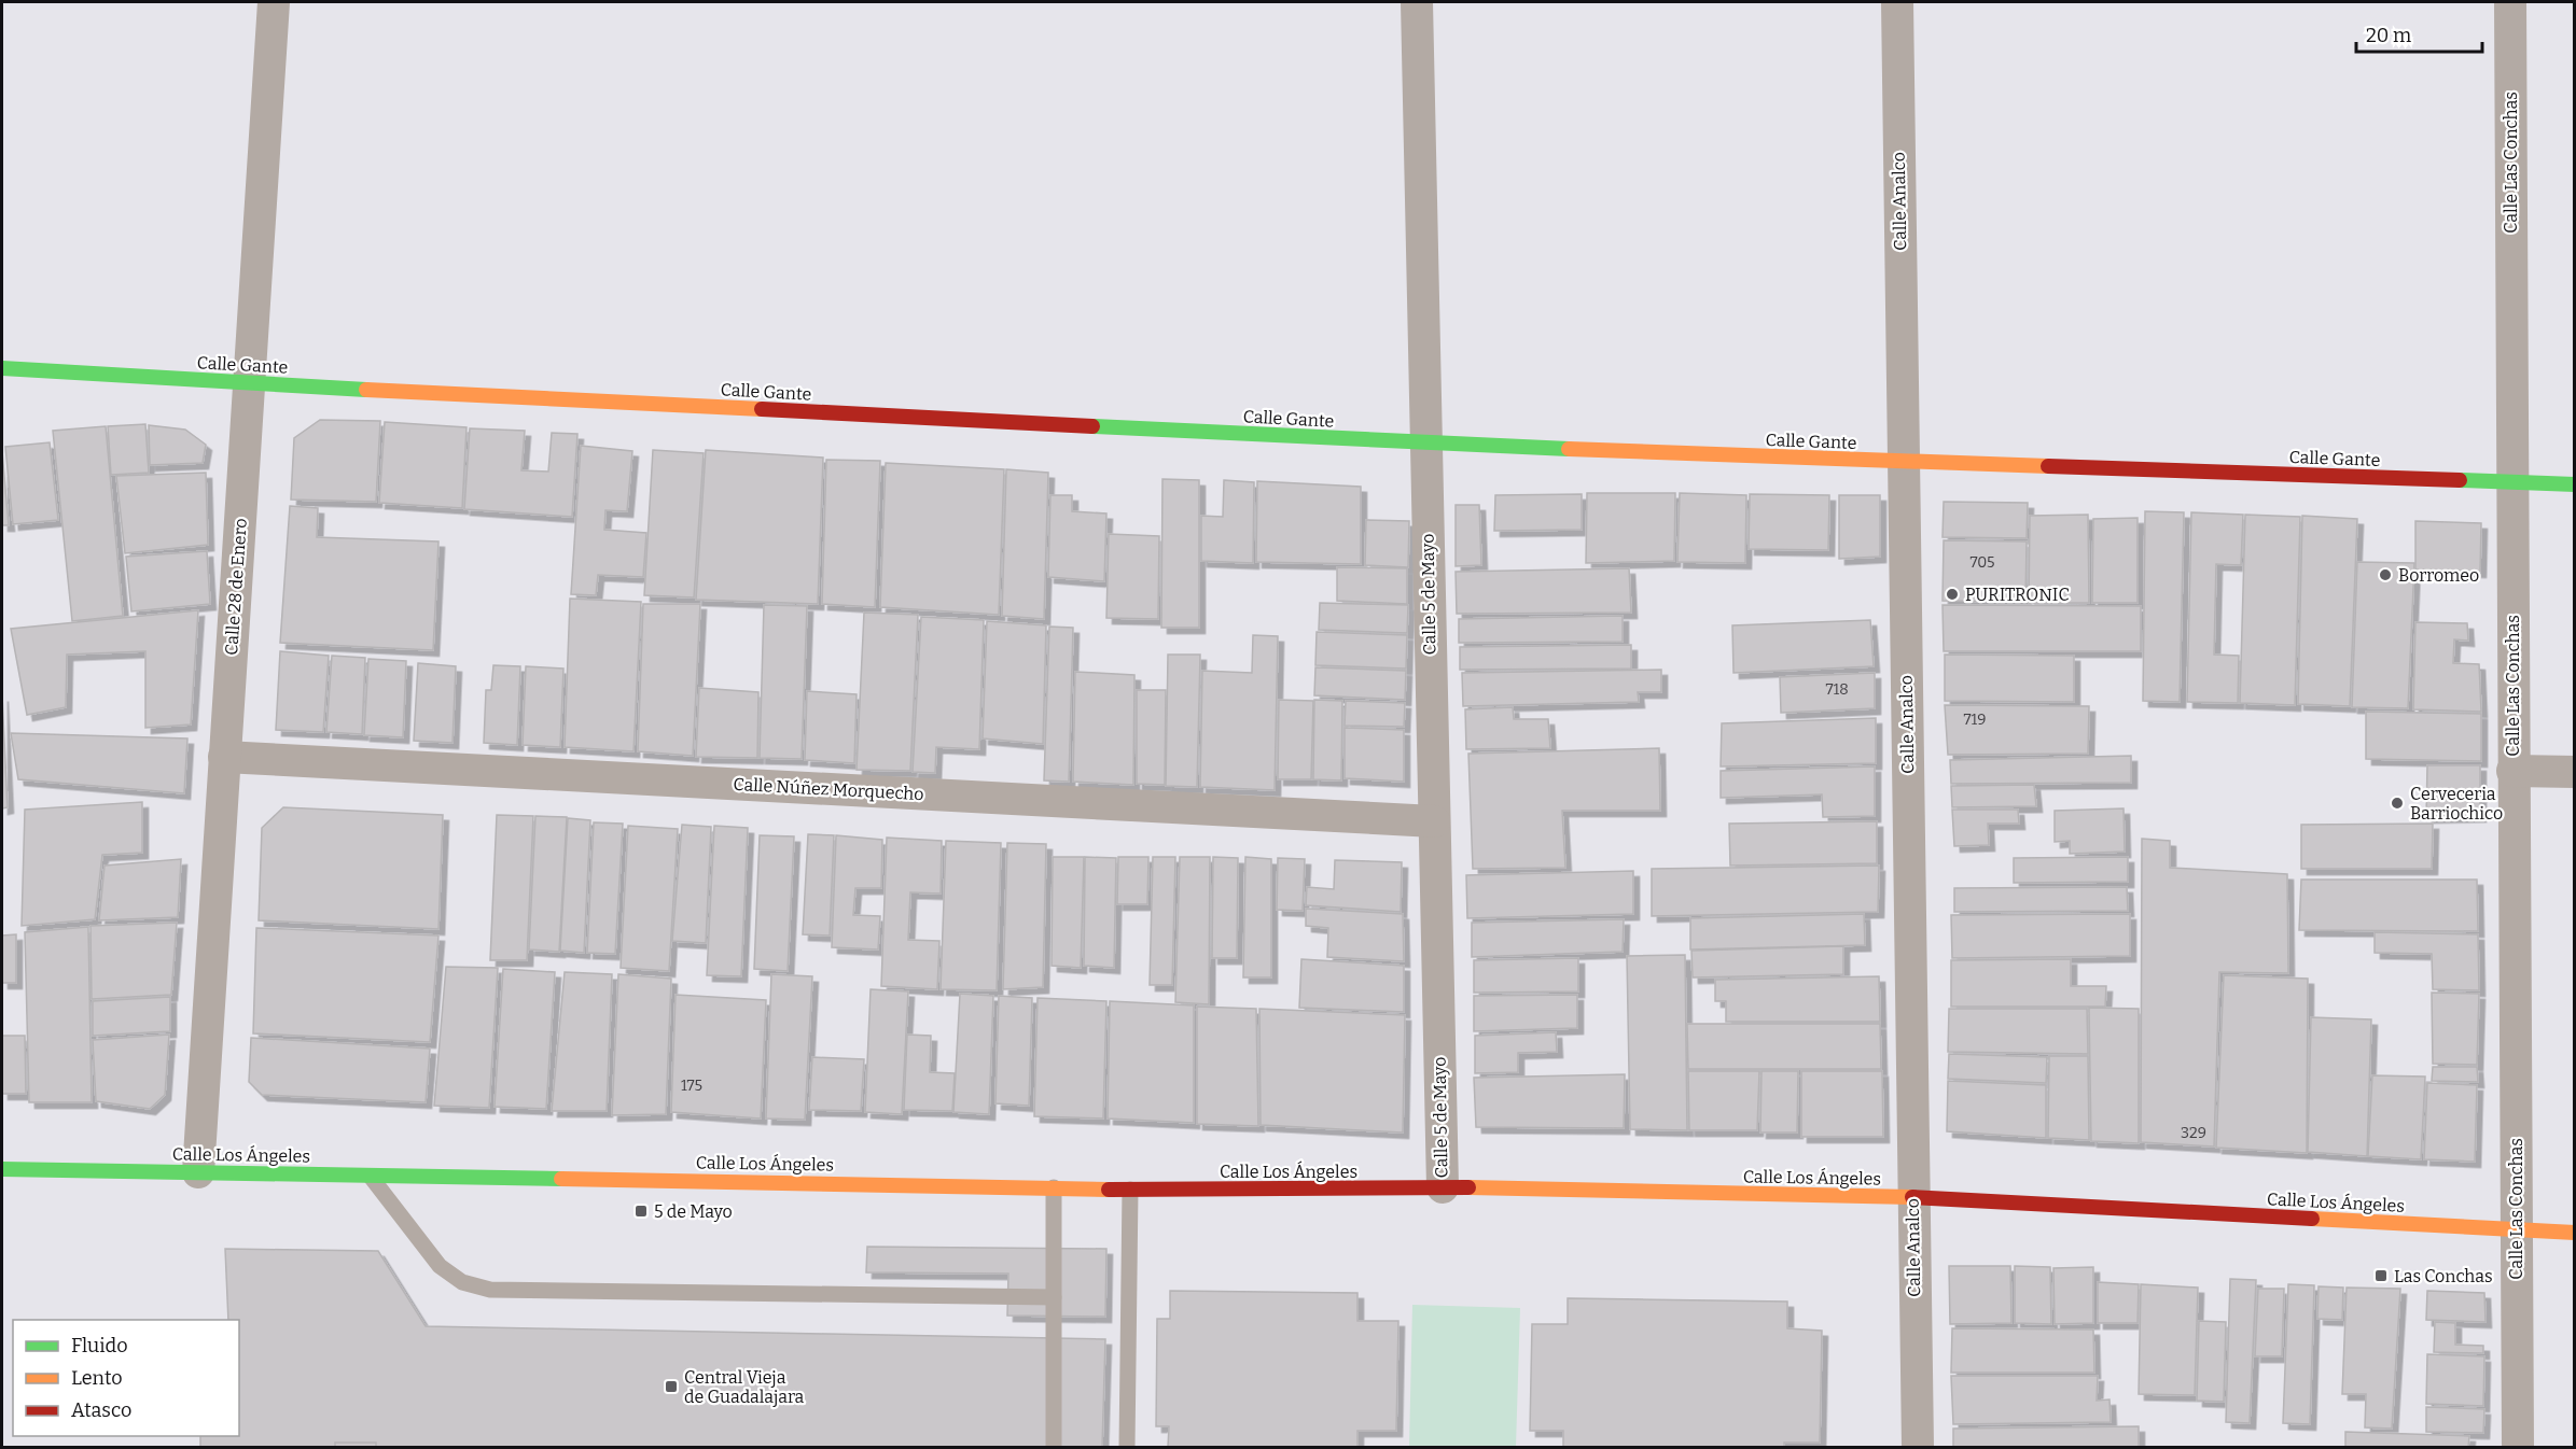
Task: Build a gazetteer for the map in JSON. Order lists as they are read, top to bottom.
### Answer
{
  "streets": {
    "street": [
      "Calle Las Conchas",
      "Calle Analco",
      "Calle Gante",
      "Calle 28 de Enero",
      "Calle 5 de Mayo",
      "Calle Núñez Morquecho",
      "Calle Los Ángeles"
    ]
  },
  "crossings": [
    ["Calle Las Conchas", "Calle Gante"],
    ["Calle Las Conchas", "Calle Los Ángeles"],
    ["Calle Analco", "Calle Gante"],
    ["Calle Analco", "Calle Los Ángeles"],
    ["Calle Gante", "Calle 28 de Enero"],
    ["Calle Gante", "Calle 5 de Mayo"],
    ["Calle 28 de Enero", "Calle Núñez Morquecho"],
    ["Calle 28 de Enero", "Calle Los Ángeles"],
    ["Calle 5 de Mayo", "Calle Núñez Morquecho"],
    ["Calle 5 de Mayo", "Calle Los Ángeles"]
  ],
  "places": {
    "other": ["Borromeo", "PURITRONIC", "Cerveceria Barriochico"],
    "transit": ["5 de Mayo", "Las Conchas", "Central Vieja de Guadalajara"]
  },
  "house_numbers": [
    "705",
    "718",
    "719",
    "175",
    "329"
  ],
  "legend": ["Fluido", "Lento", "Atasco"],
  "scale_bar": "20 m"
}
